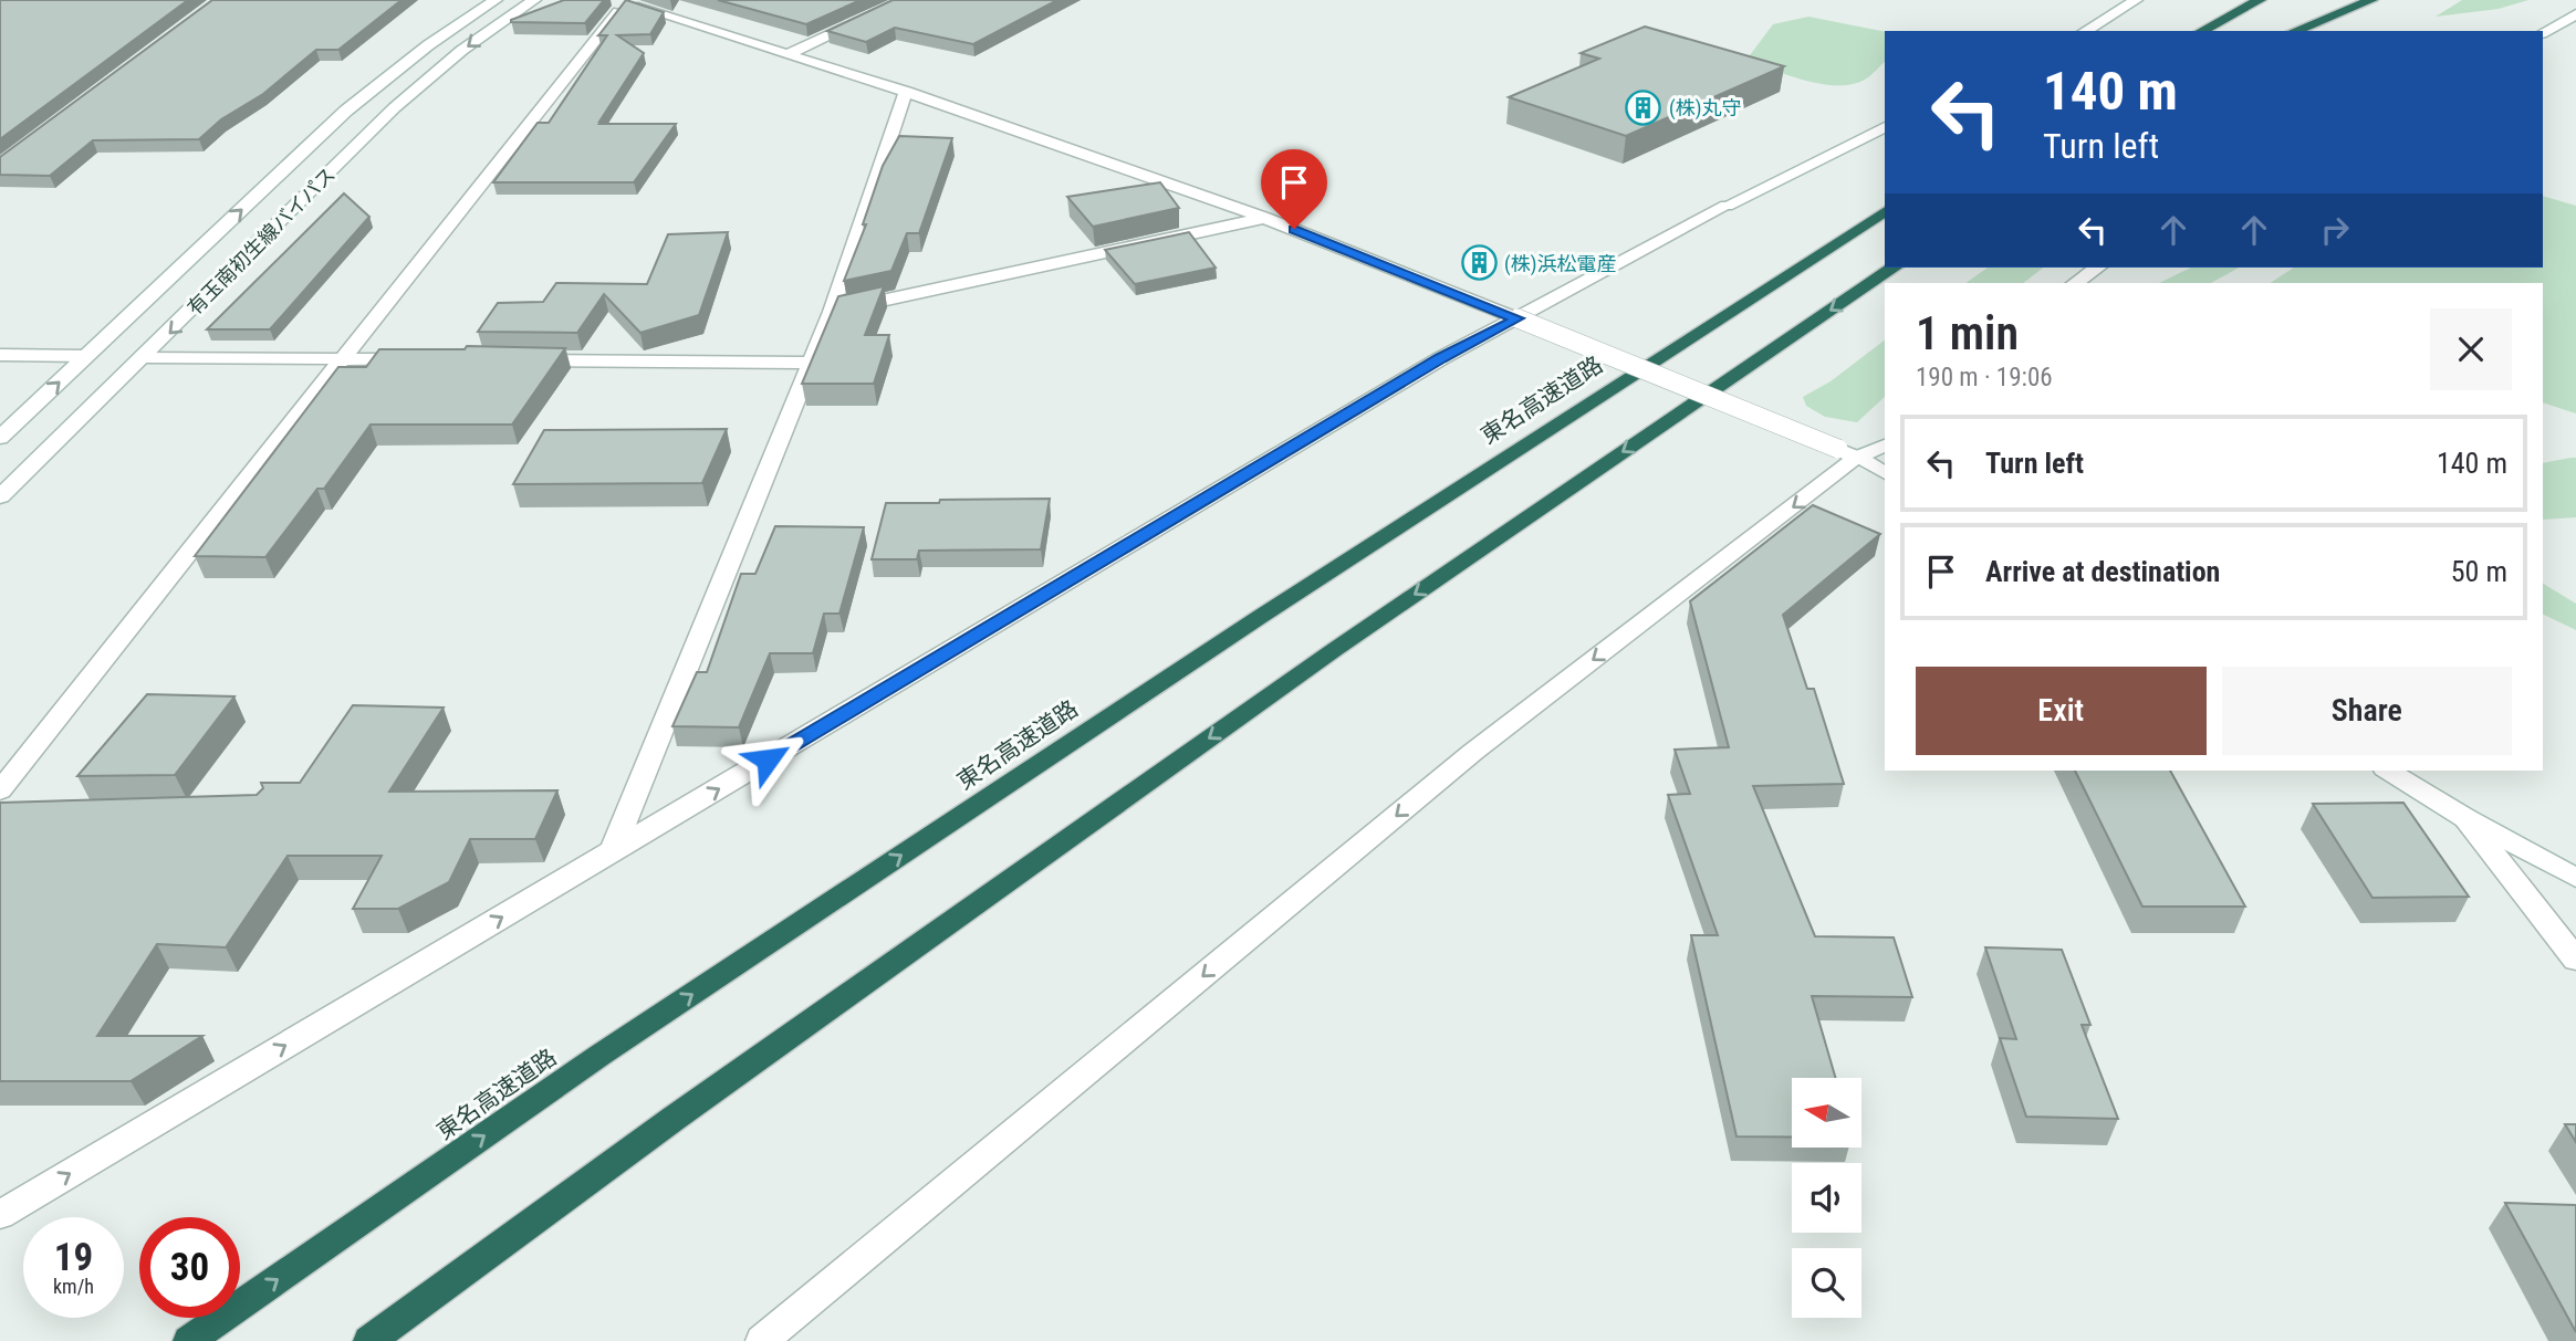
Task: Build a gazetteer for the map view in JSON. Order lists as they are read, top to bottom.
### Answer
{
  "streets": {
    "highway": ["東名高速道路"],
    "street": ["有玉南初生線バイパス"]
  },
  "places": {
    "building": ["(株)丸守", "(株)浜松電産"]
  },
  "north": "left",
  "page": {
    "turn": ["140 m", "Turn left"],
    "heading": ["1 min", "190 m · 19:06"],
    "list": [
      {
        "name": "Turn left",
        "value": "140 m"
      },
      {
        "name": "Arrive at destination",
        "value": "50 m"
      }
    ],
    "buttons": ["Exit", "Share"],
    "speed": "19 km/h",
    "limit": "30"
  }
}
